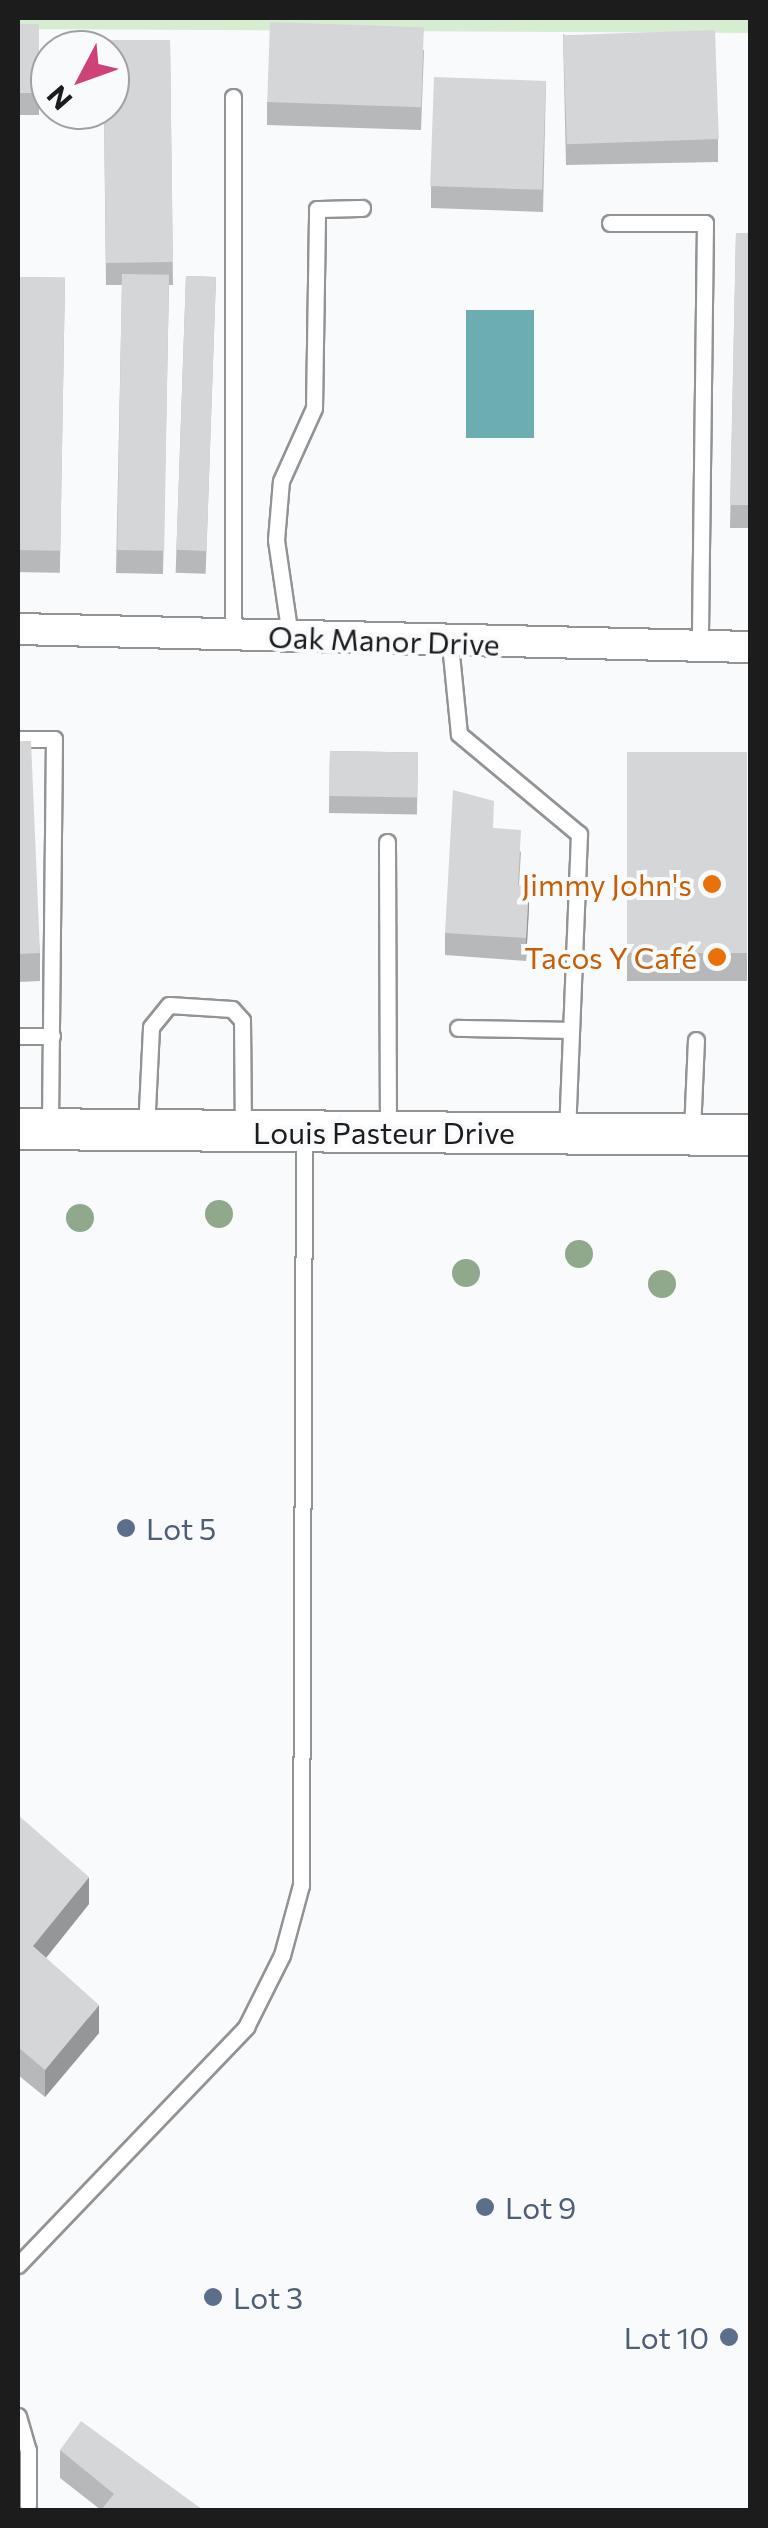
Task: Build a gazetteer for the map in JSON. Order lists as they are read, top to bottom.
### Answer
{
  "streets": {
    "street": ["Oak Manor Drive", "Louis Pasteur Drive"]
  },
  "places": [
    "Jimmy John's",
    "Tacos Y Café",
    "Lot 5",
    "Lot 9",
    "Lot 3",
    "Lot 10"
  ],
  "north": "bottom left"
}
